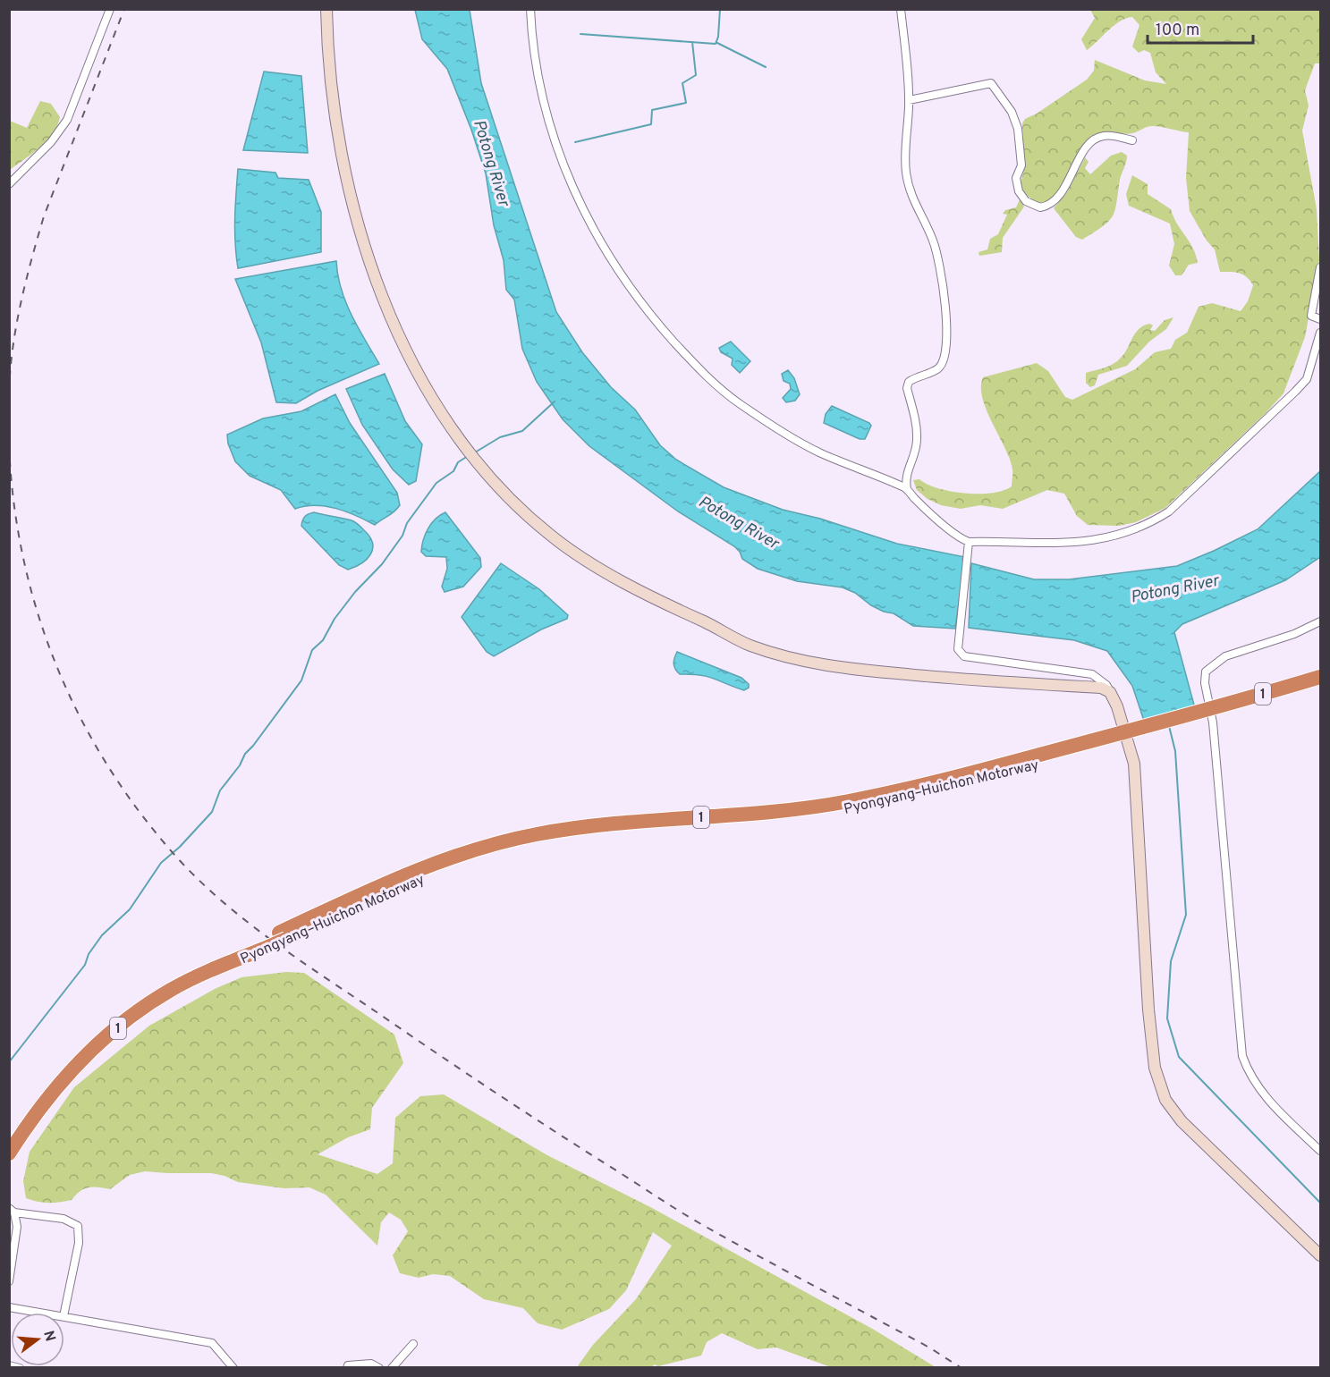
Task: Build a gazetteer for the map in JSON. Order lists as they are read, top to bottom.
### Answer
{
  "streets": {
    "highway": ["1", "Pyongyang–Huichon Motorway"]
  },
  "water": ["Potong River"],
  "scale_bar": "100 m",
  "north": "right"
}
